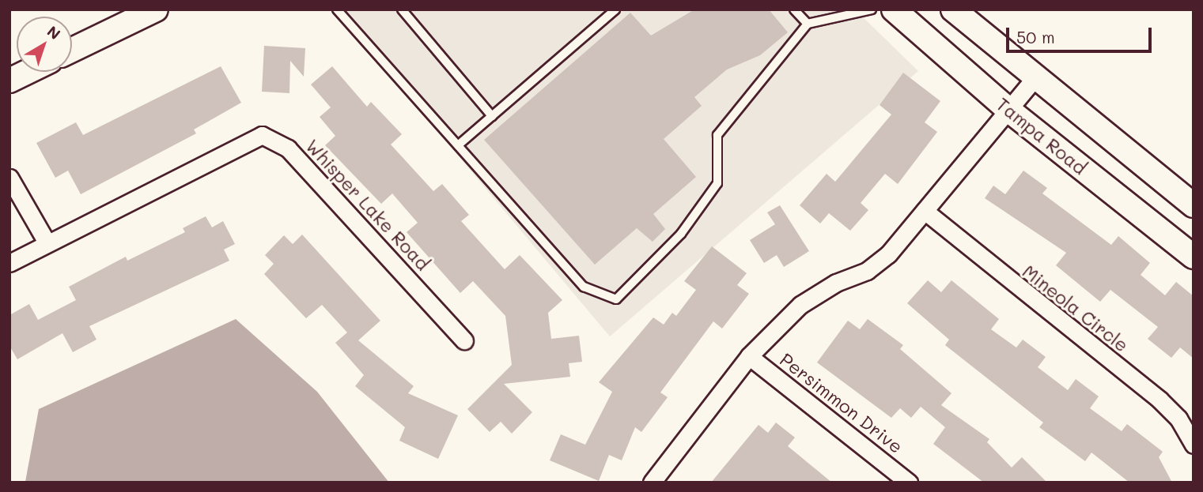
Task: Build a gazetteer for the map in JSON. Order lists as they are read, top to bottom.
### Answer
{
  "streets": {
    "main road": ["Tampa Road"],
    "street": ["Whisper Lake Road", "Mineola Circle", "Persimmon Drive"]
  },
  "scale_bar": "50 m",
  "north": "top right"
}
